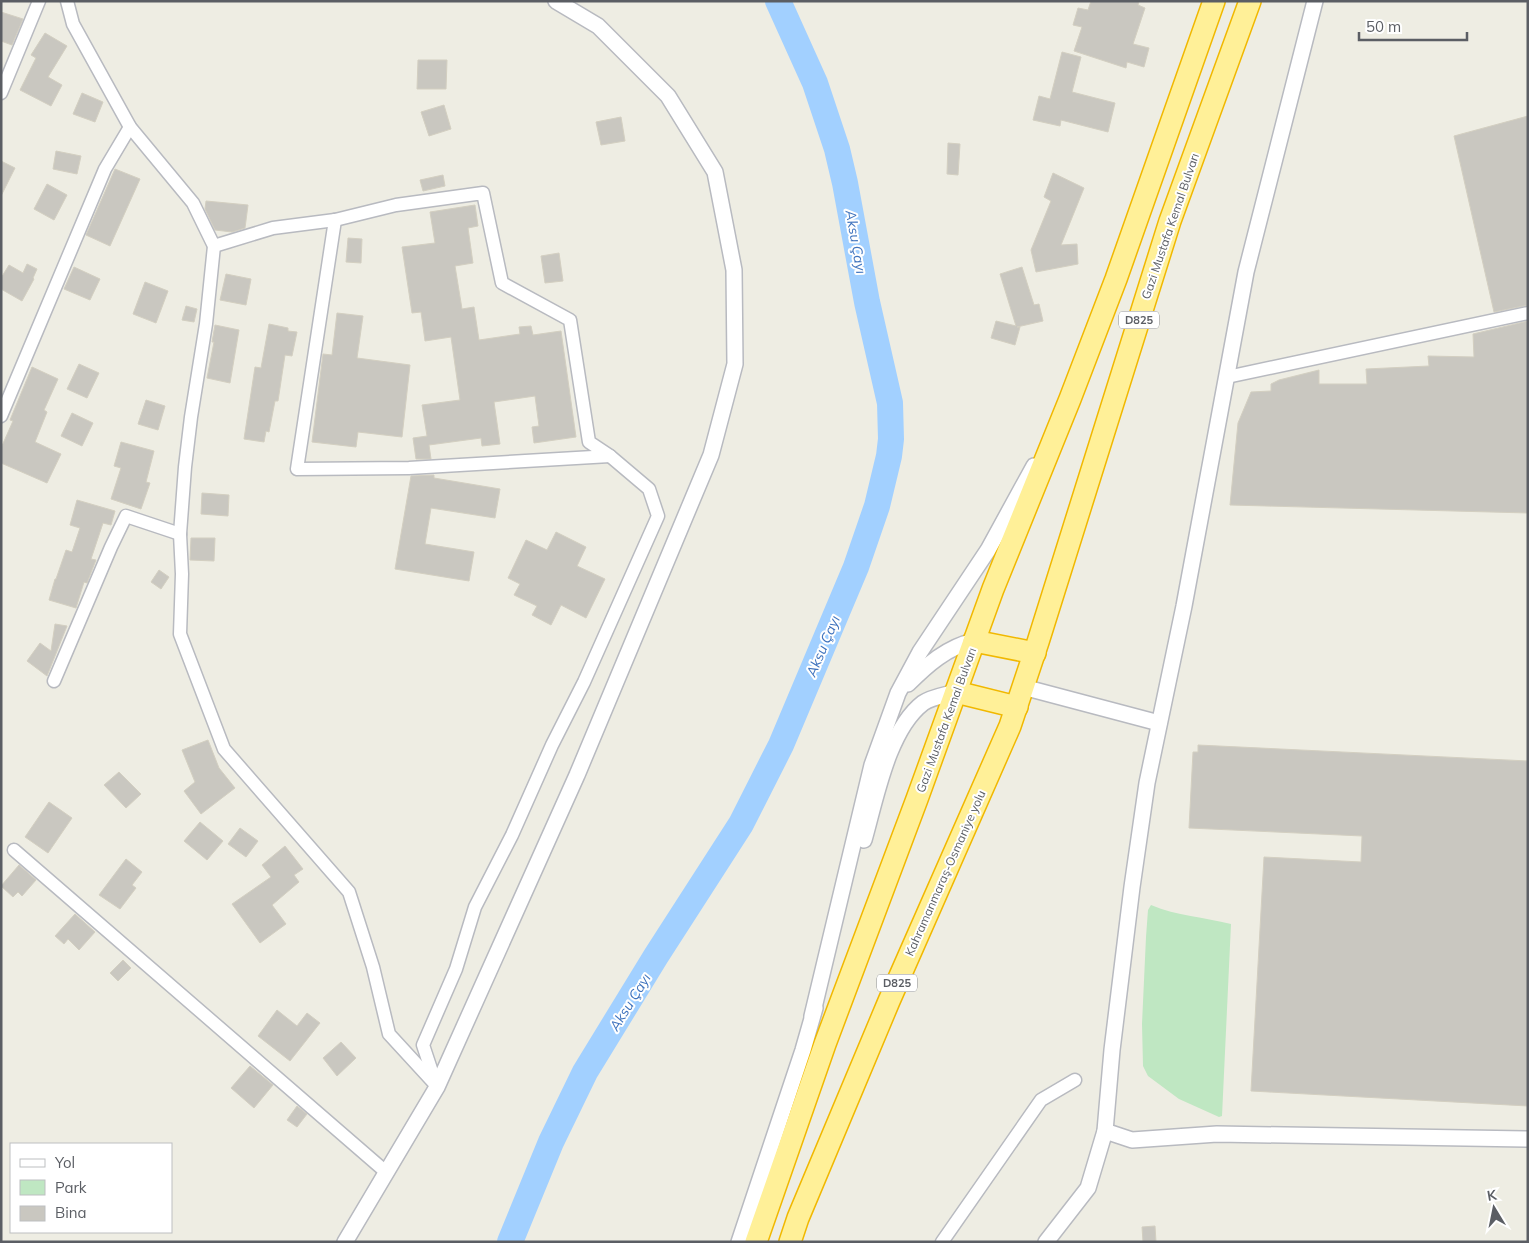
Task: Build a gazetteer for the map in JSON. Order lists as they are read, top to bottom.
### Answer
{
  "streets": {
    "highway": ["Gazi Mustafa Kemal Bulvarı", "D825", "Kahramanmaraş-Osmaniye yolu"]
  },
  "crossings": [
    ["Gazi Mustafa Kemal Bulvarı", "Kahramanmaraş-Osmaniye yolu"]
  ],
  "water": ["Aksu Çayı"],
  "legend": ["Yol", "Park", "Bina"],
  "scale_bar": "50 m",
  "north": "top"
}
